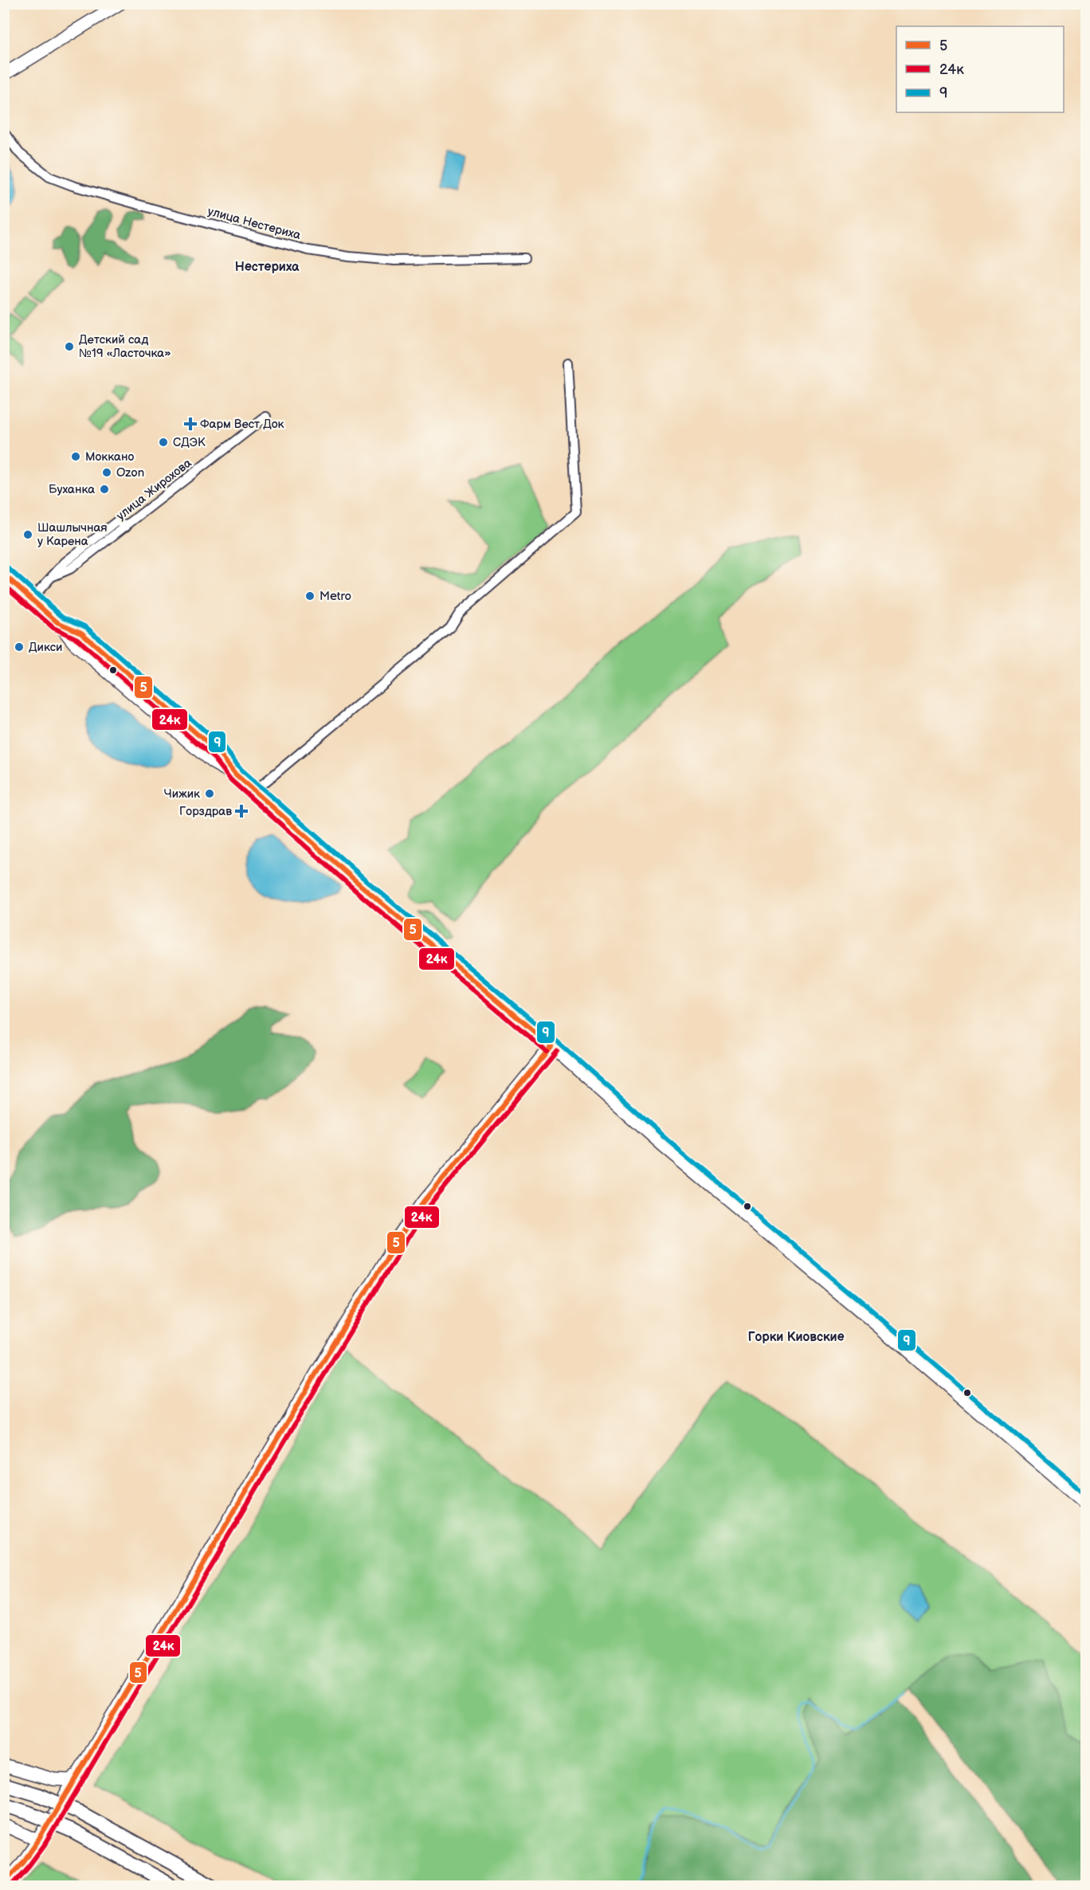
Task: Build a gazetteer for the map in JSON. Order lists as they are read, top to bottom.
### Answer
{
  "streets": {
    "street": ["улица Нестериха", "улица Жирохова"]
  },
  "districts": ["Нестериха", "Горки Киовские"],
  "places": {
    "other": [
      "Детский сад №19 «Ласточка»",
      "СДЭК",
      "Моккано",
      "Ozon",
      "Буханка",
      "Шашлычная у Карена",
      "Metro",
      "Дикси",
      "Чижик"
    ],
    "health": ["Фарм Вест Док", "Горздрав"]
  },
  "lines": ["transit line 9", "transit line 5", "transit line 24к"],
  "legend": ["5", "24к", "9"]
}
